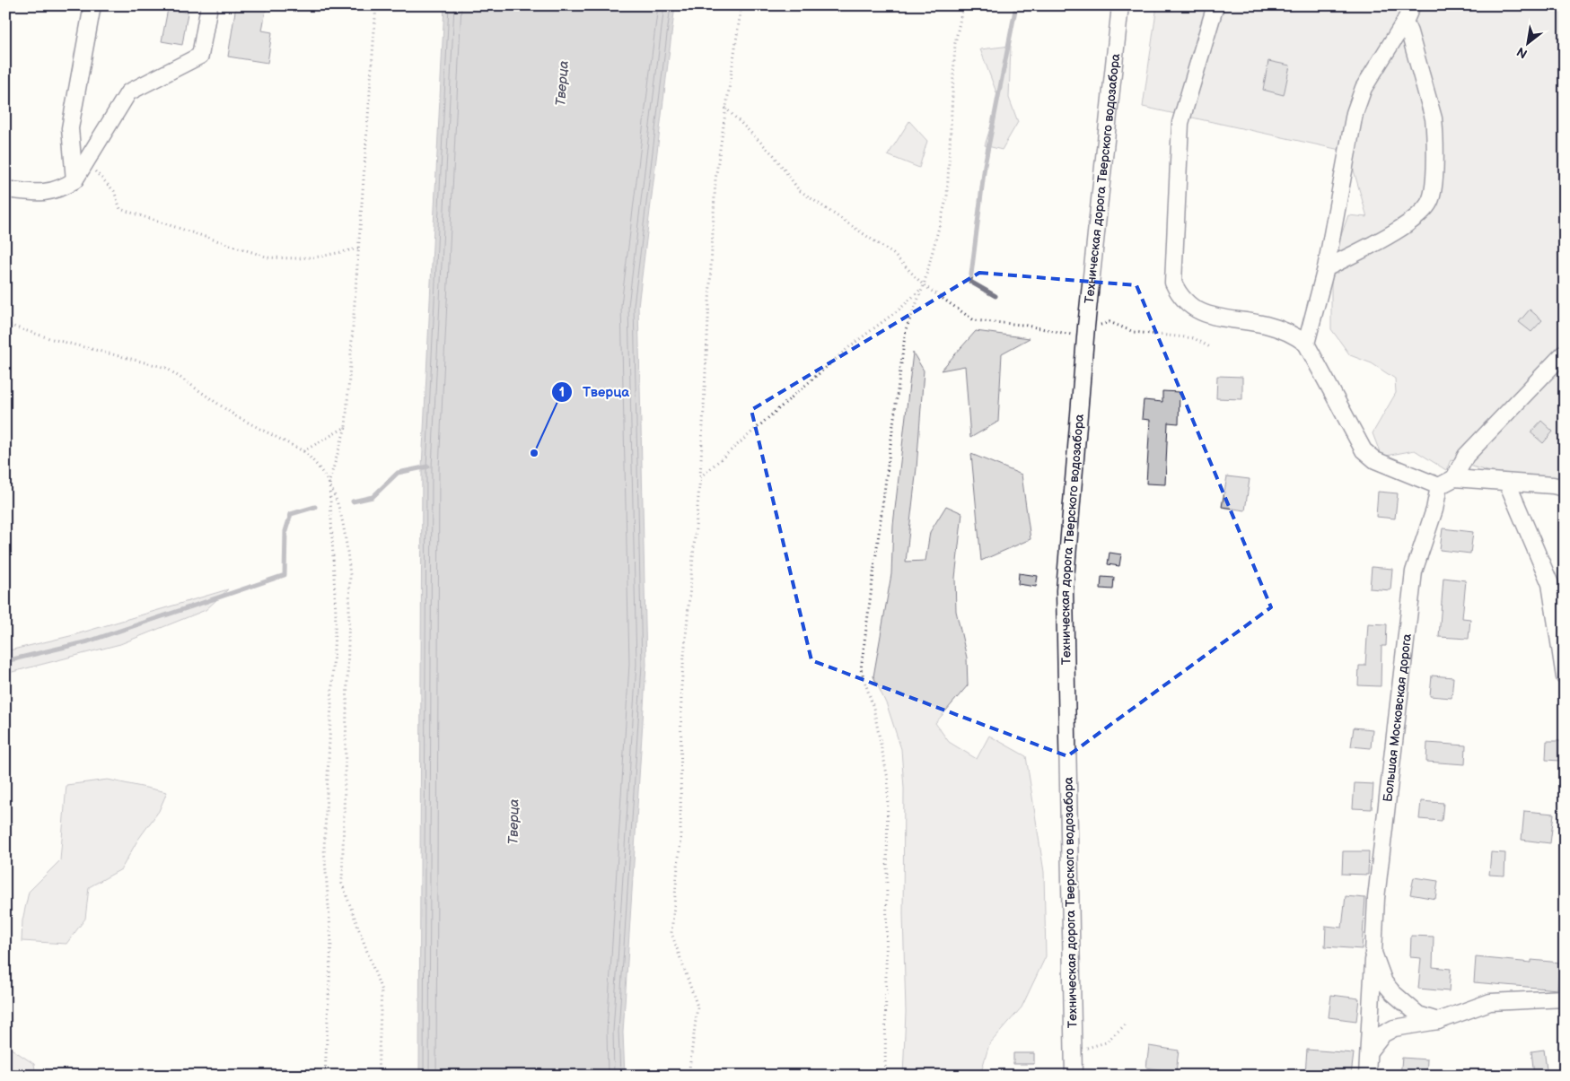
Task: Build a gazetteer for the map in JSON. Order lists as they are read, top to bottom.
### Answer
{
  "streets": {
    "street": ["Техническая дорога Тверского водозабора", "Большая Московская дорога"]
  },
  "water": ["Тверца"],
  "places": ["Тверца"],
  "north": "bottom left"
}
